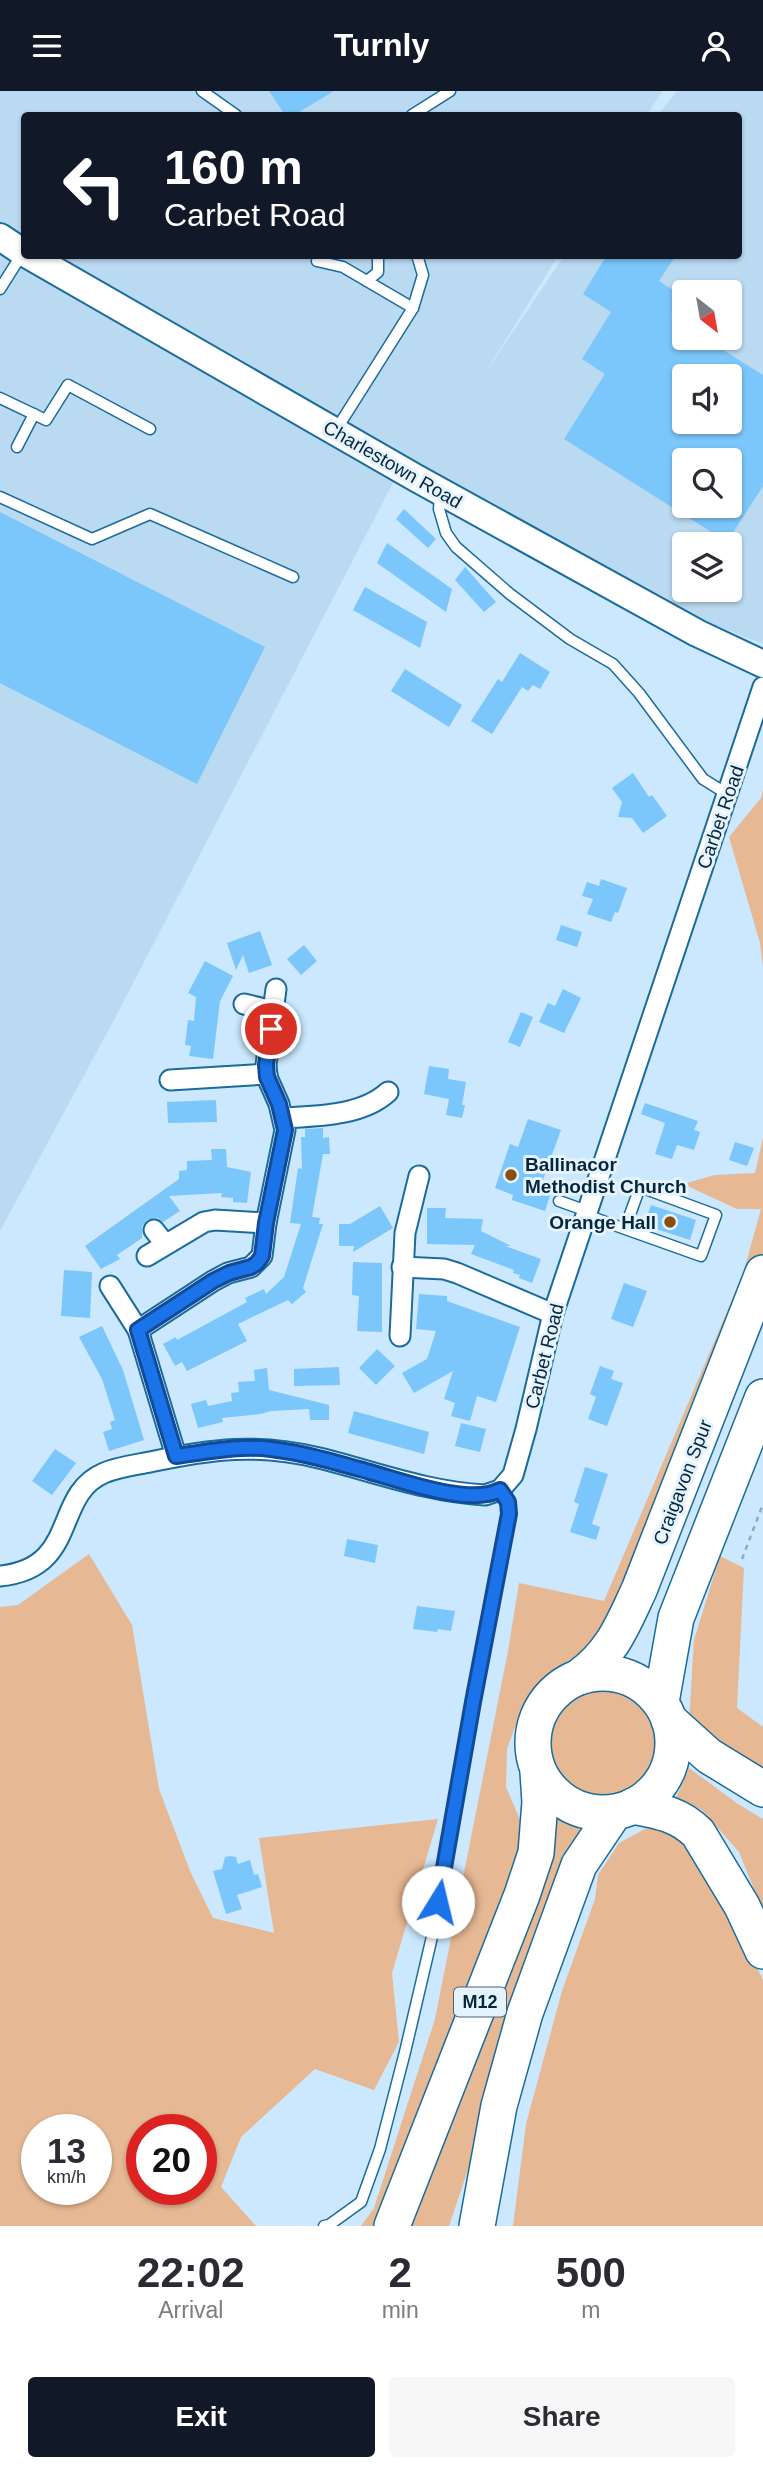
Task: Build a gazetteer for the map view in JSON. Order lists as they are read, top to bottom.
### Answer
{
  "streets": {
    "highway": ["Craigavon Spur", "M12"],
    "main road": ["Charlestown Road"],
    "street": ["Carbet Road"]
  },
  "crossings": [
    ["Craigavon Spur", "M12"]
  ],
  "places": ["Ballinacor Methodist Church", "Orange Hall"],
  "north": "bottom right",
  "page": {
    "header": "Turnly",
    "turn": ["160 m", "Carbet Road"],
    "speed": "13 km/h",
    "limit": "20",
    "eta": [
      "22:02",
      "Arrival",
      "2",
      "min",
      "500",
      "m"
    ],
    "buttons": ["Exit", "Share"]
  }
}
